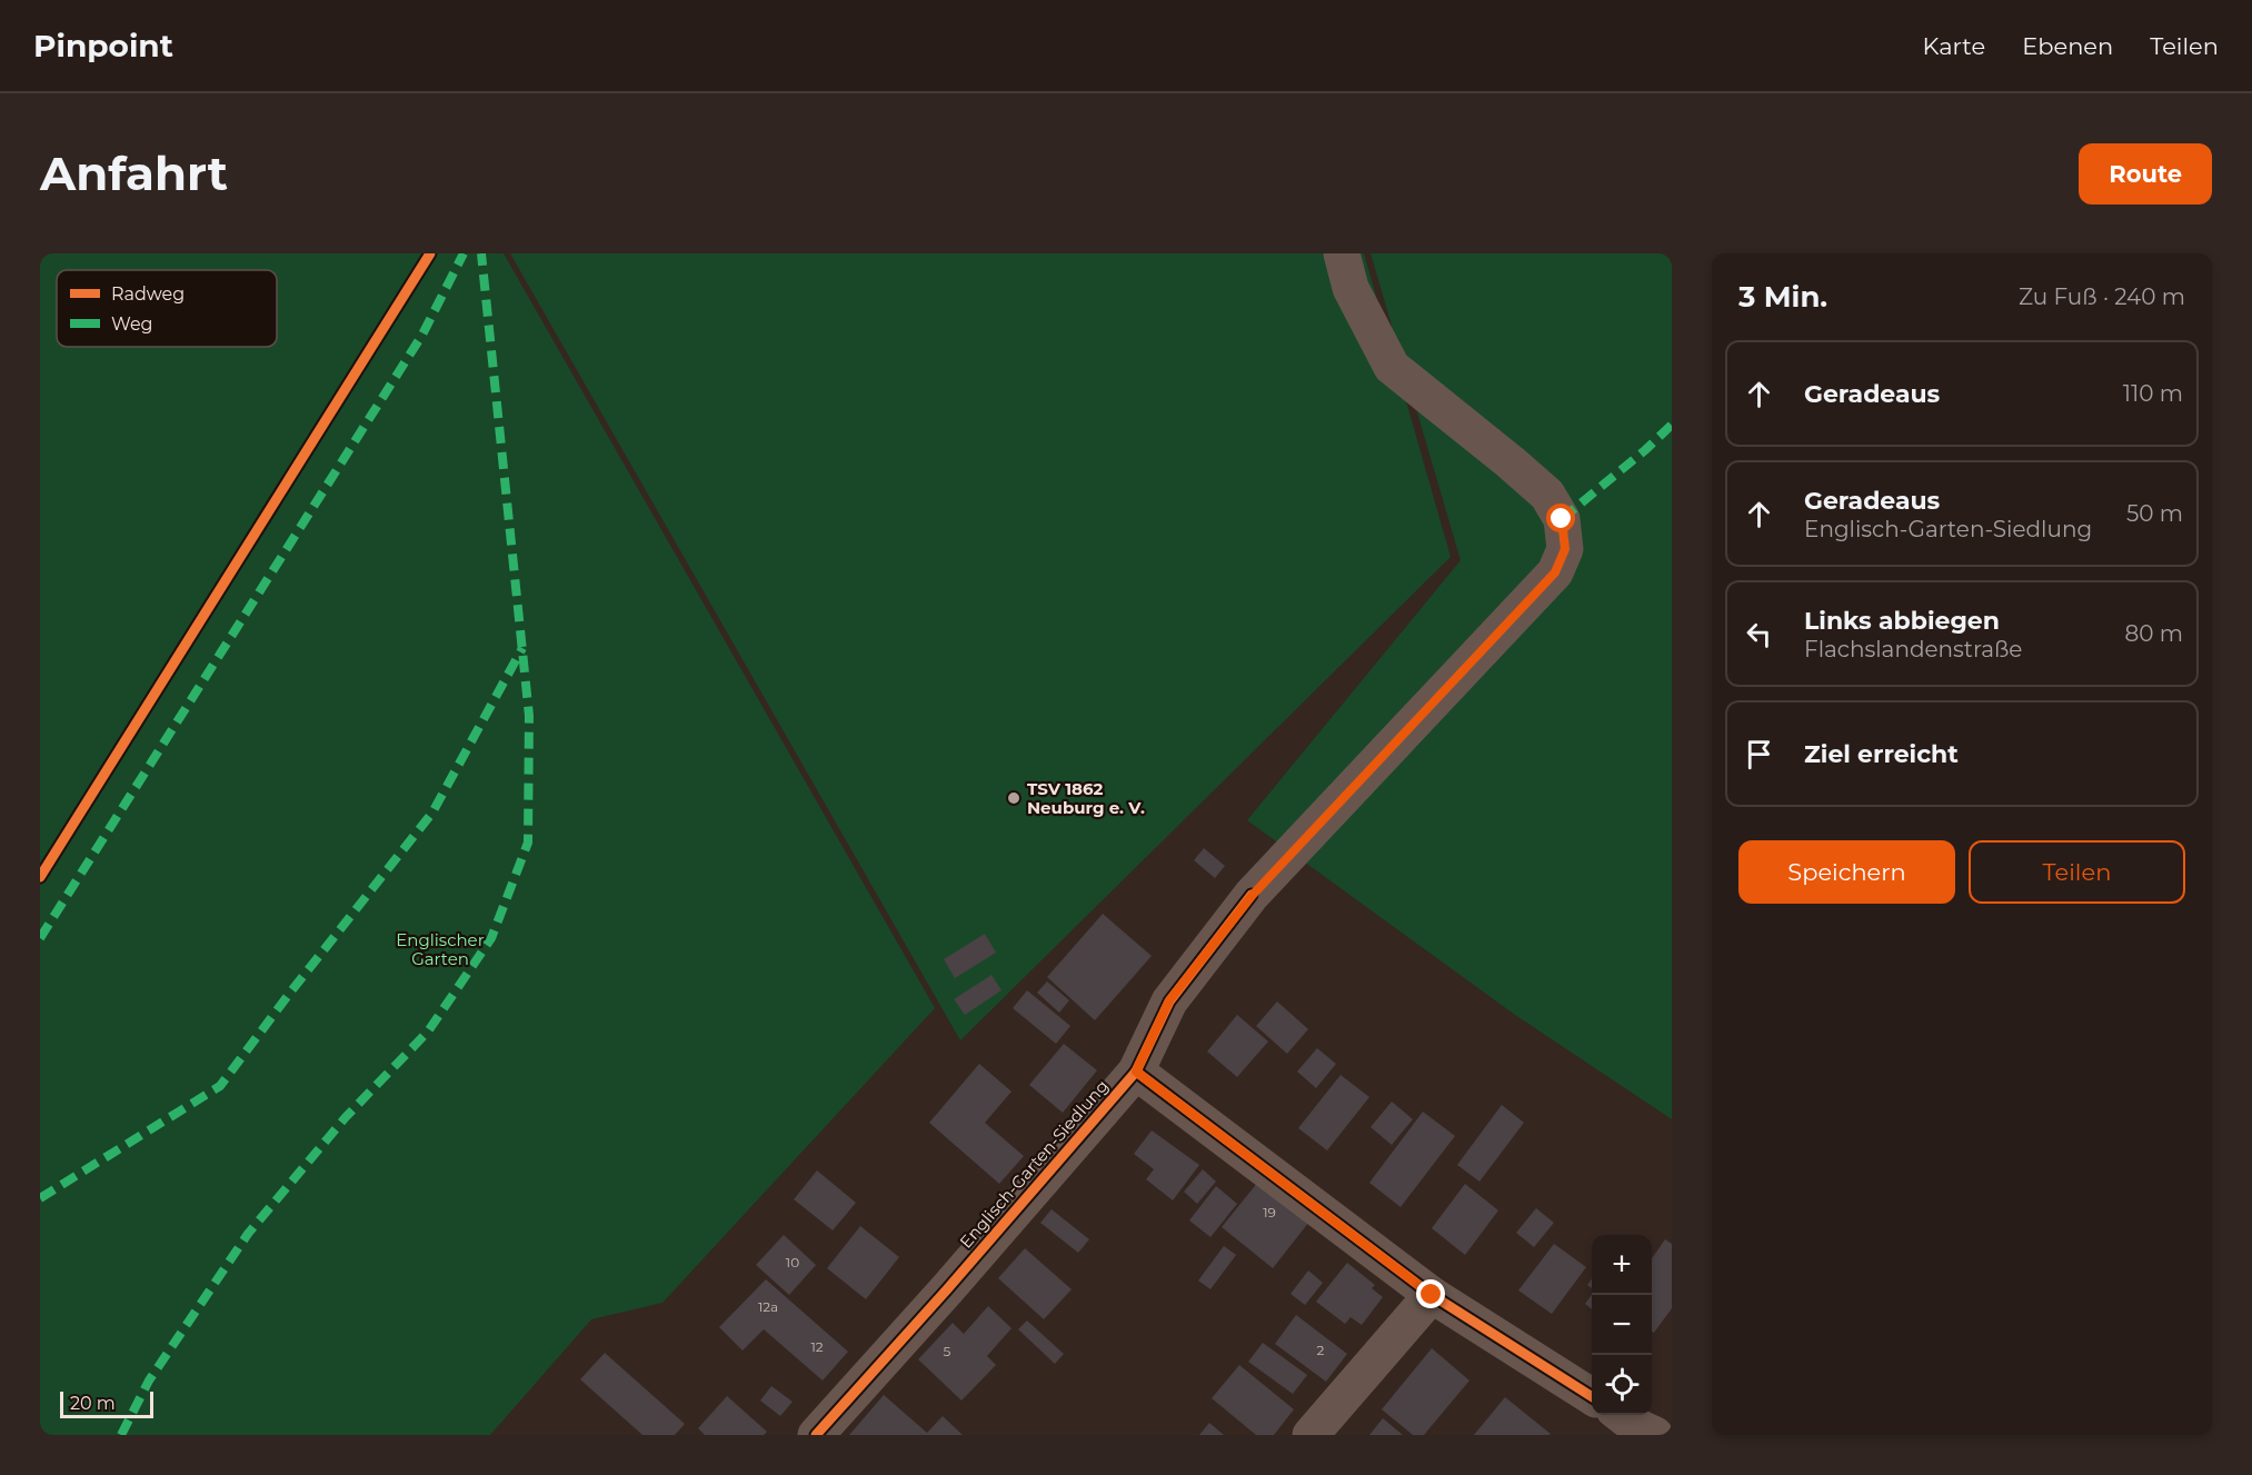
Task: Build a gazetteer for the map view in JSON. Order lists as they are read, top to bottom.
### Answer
{
  "streets": {
    "street": ["Englisch-Garten-Siedlung"]
  },
  "parks": ["Englischer Garten"],
  "places": ["TSV 1862 Neuburg e. V."],
  "house_numbers": [
    "19",
    "10",
    "12a",
    "12",
    "2",
    "5"
  ],
  "legend": ["Radweg", "Weg"],
  "scale_bar": "20 m",
  "page": {
    "header": "Pinpoint",
    "nav": ["Karte", "Ebenen", "Teilen"],
    "buttons": [
      "Route",
      ["Speichern", "Teilen"]
    ],
    "title": "Anfahrt",
    "heading": ["3 Min.", "Zu Fuß · 240 m"],
    "list": [
      ["Geradeaus", "110 m"],
      ["Geradeaus", "Englisch-Garten-Siedlung", "50 m"],
      ["Links abbiegen", "Flachslandenstraße", "80 m"],
      "Ziel erreicht"
    ],
    "map_buttons": ["+", "−"],
    "scale": "20 m"
  }
}
